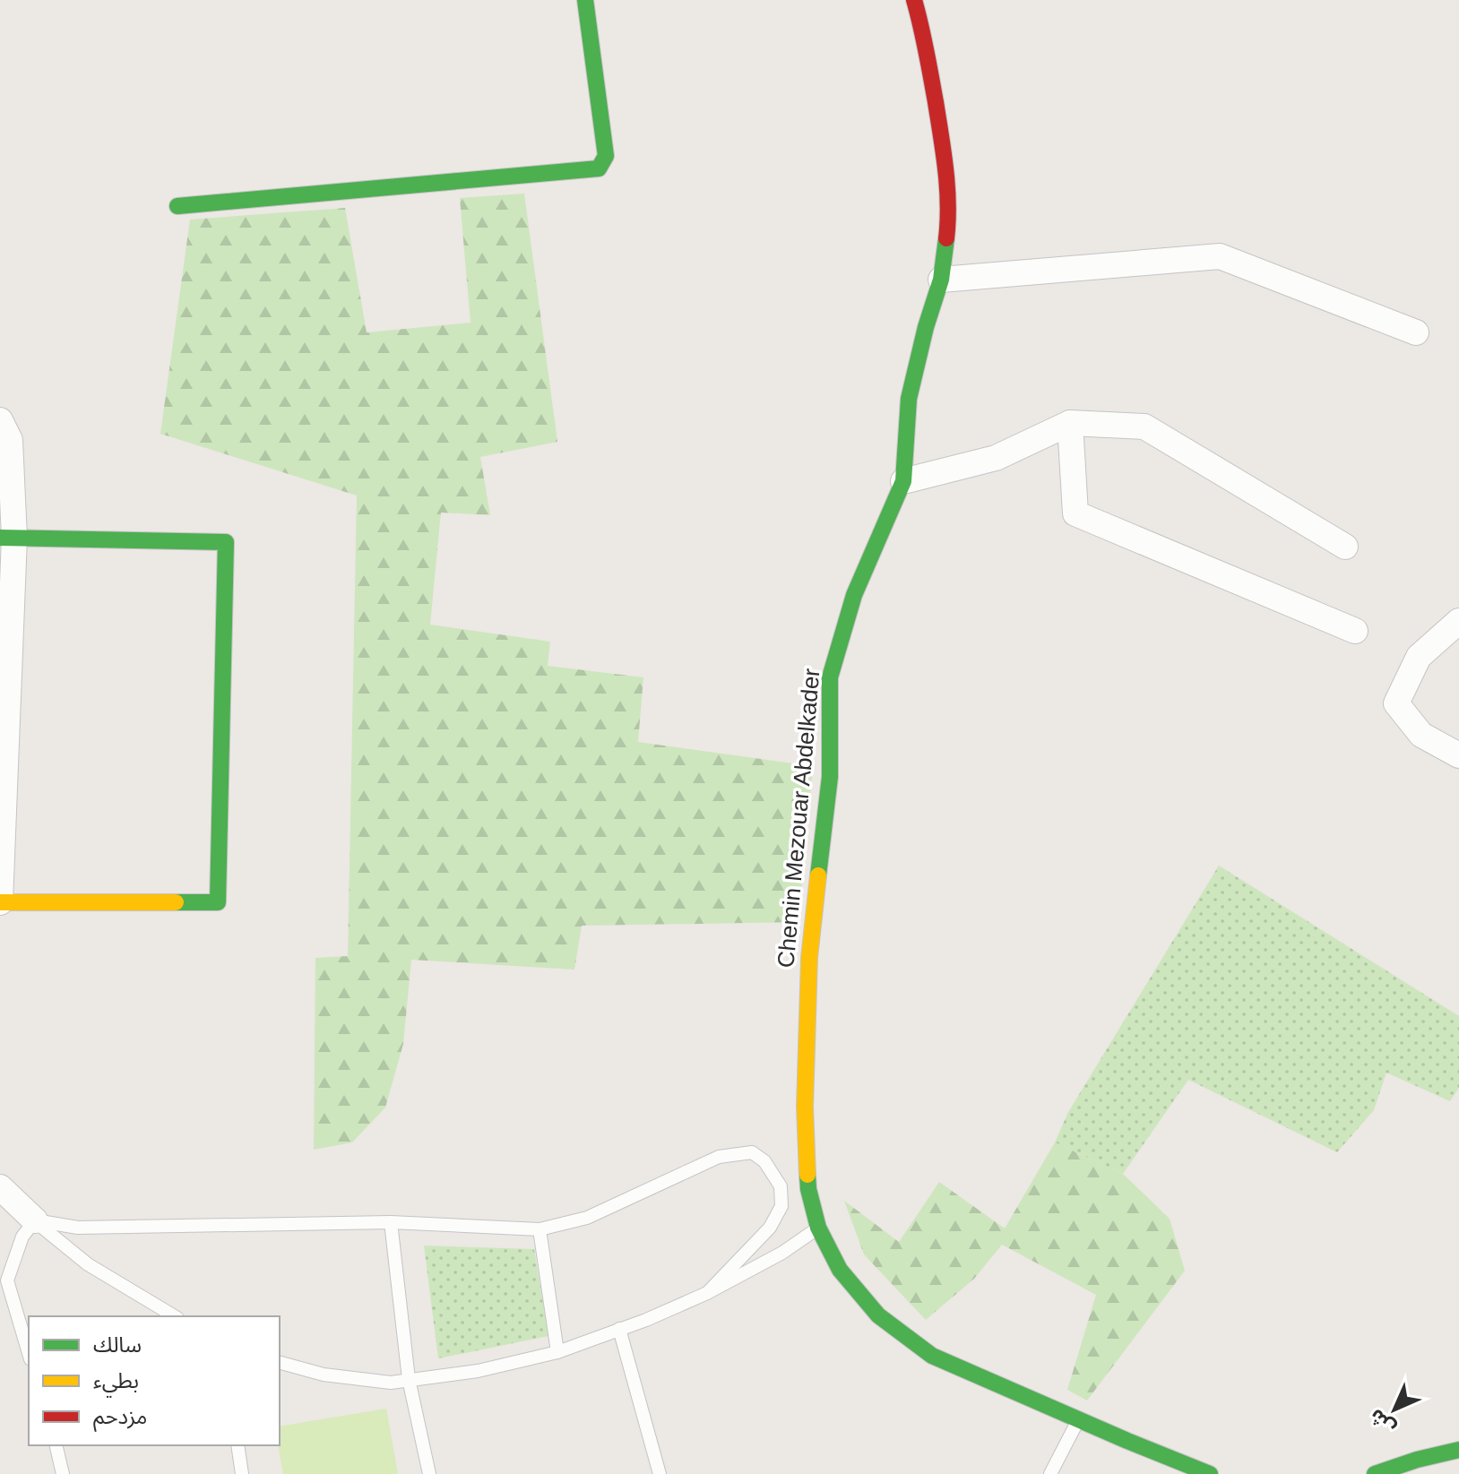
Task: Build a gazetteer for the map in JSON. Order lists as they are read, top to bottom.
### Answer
{
  "streets": {
    "street": ["Chemin Mezouar Abdelkader"]
  },
  "legend": ["سالك", "بطيء", "مزدحم"],
  "north": "bottom left"
}
